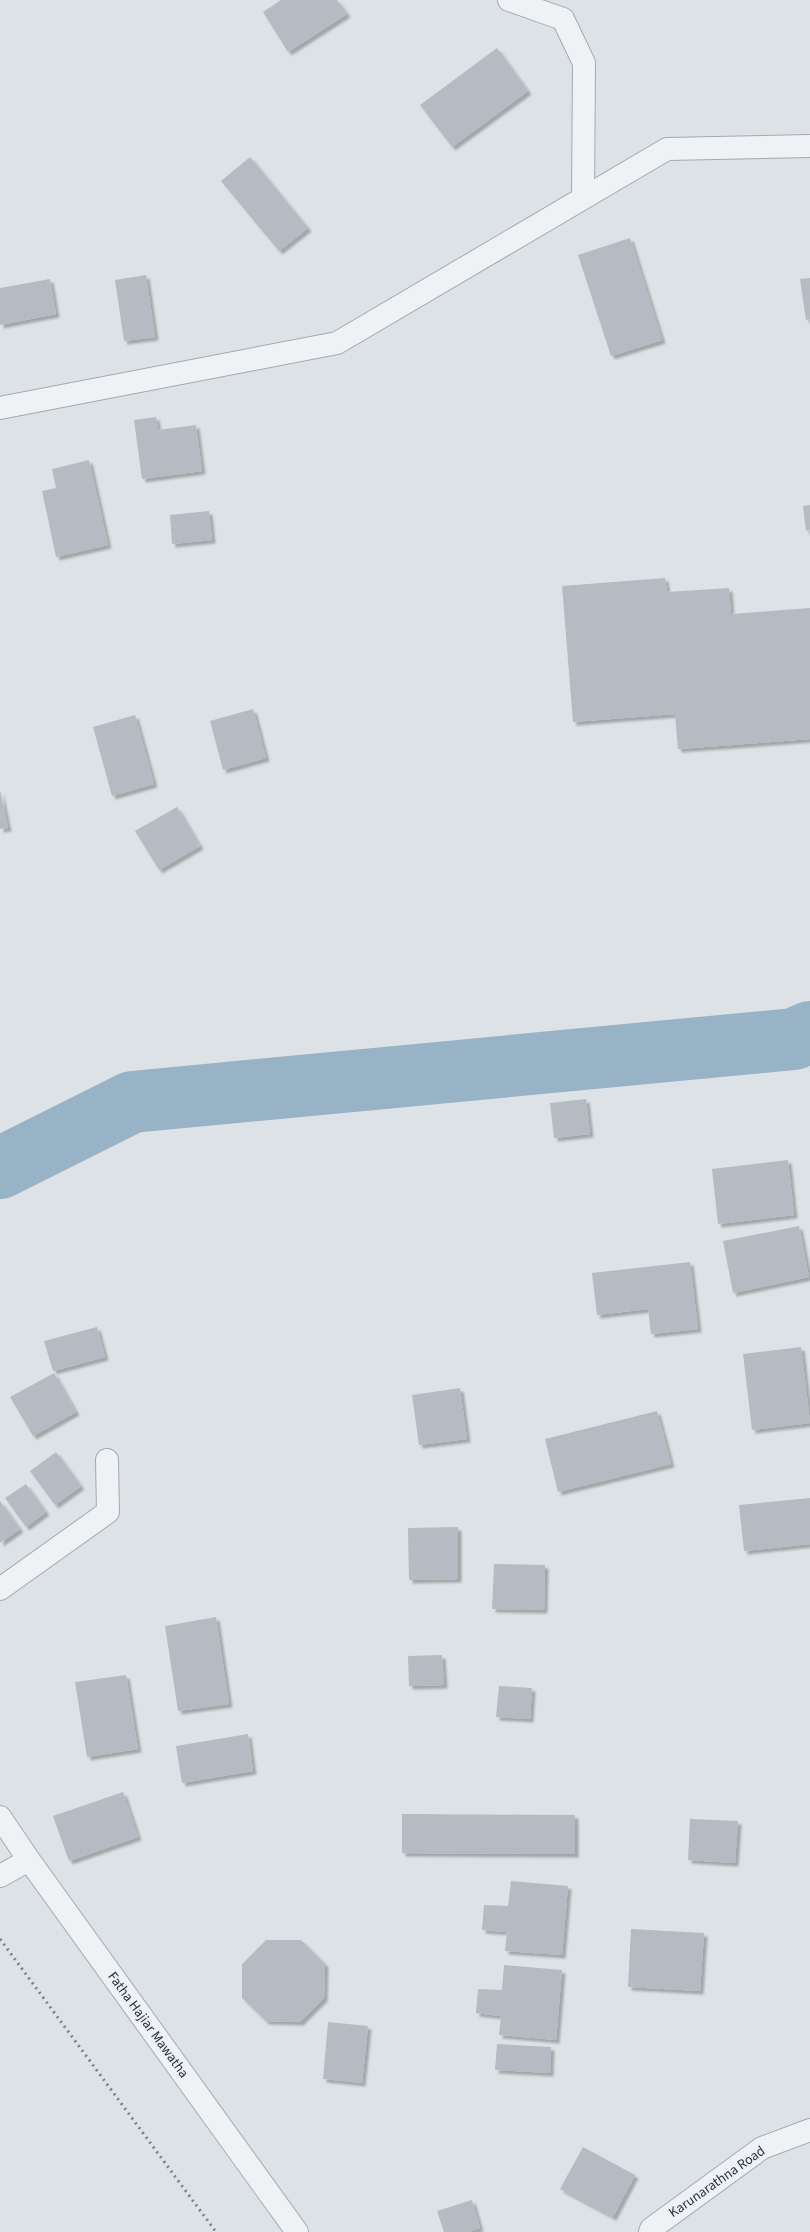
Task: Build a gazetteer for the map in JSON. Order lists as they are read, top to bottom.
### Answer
{
  "streets": {
    "street": ["Fatha Hajiar Mawatha", "Karunarathna Road"]
  }
}
